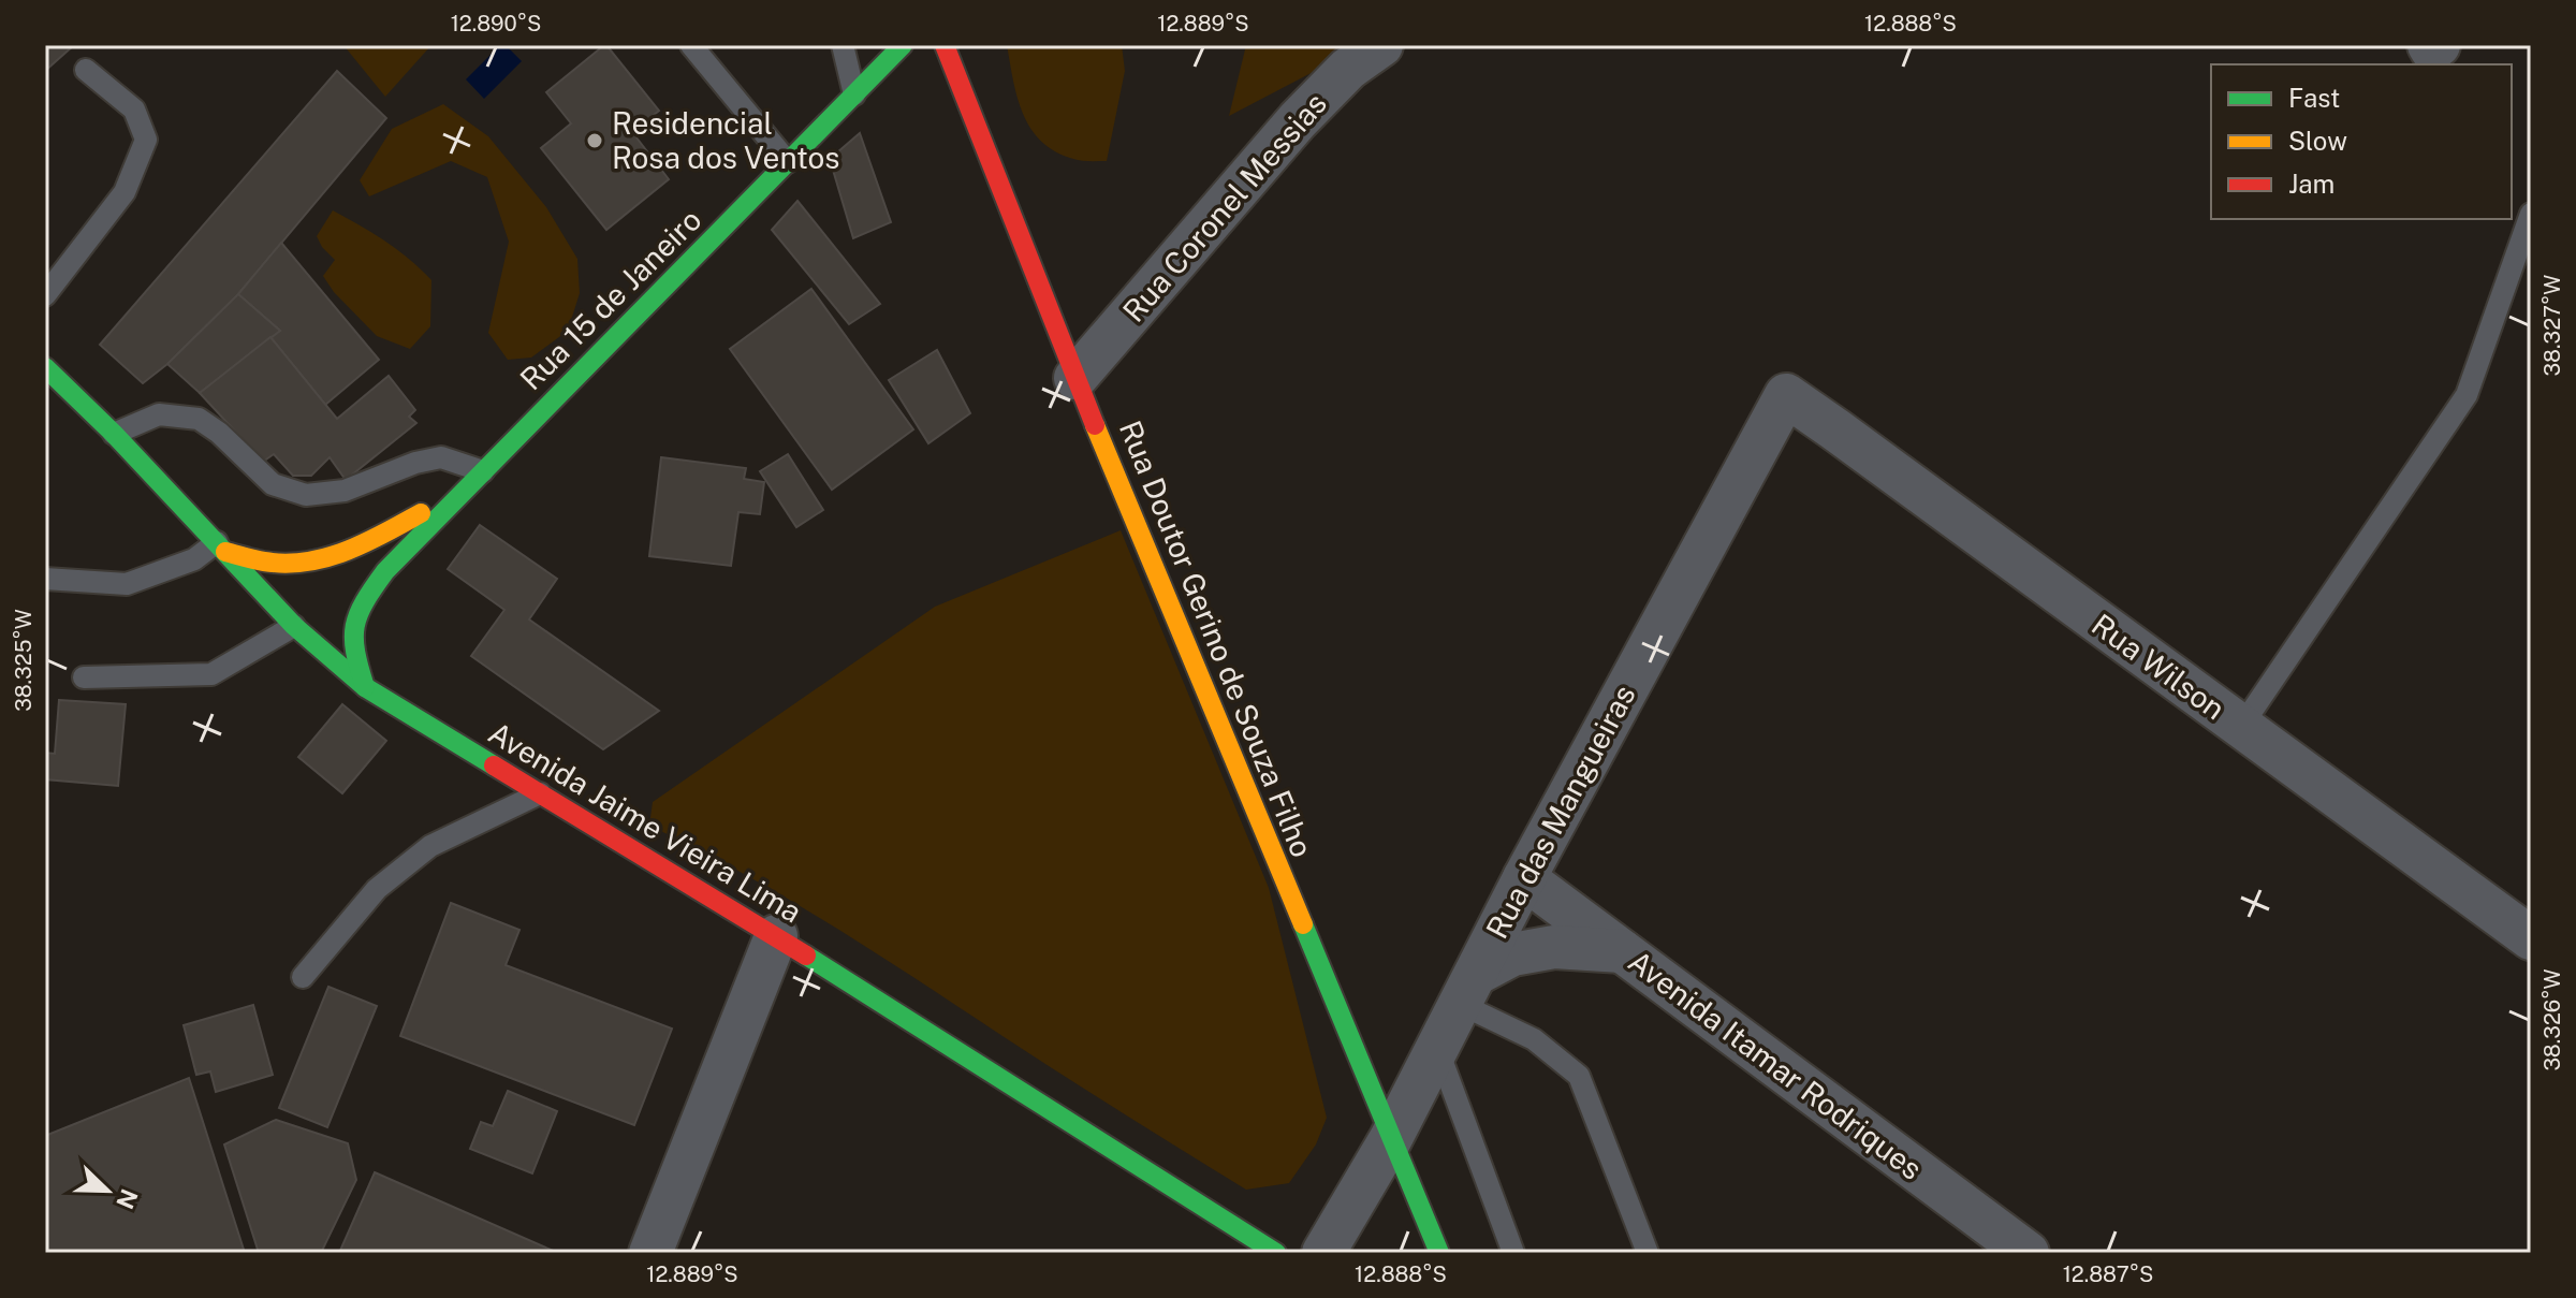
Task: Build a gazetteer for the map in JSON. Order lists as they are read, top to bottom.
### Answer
{
  "streets": {
    "main road": ["Rua 15 de Janeiro", "Rua Doutor Gerino de Souza Filho", "Avenida Jaime Vieira Lima"],
    "street": [
      "Rua Coronel Messias",
      "Rua Wilson",
      "Rua das Mangueiras",
      "Avenida Itamar Rodriques"
    ]
  },
  "crossings": [
    ["Rua Coronel Messias", "Rua Doutor Gerino de Souza Filho"],
    ["Rua 15 de Janeiro", "Avenida Jaime Vieira Lima"],
    ["Rua Doutor Gerino de Souza Filho", "Rua das Mangueiras"],
    ["Rua Wilson", "Rua das Mangueiras"],
    ["Rua das Mangueiras", "Avenida Itamar Rodriques"]
  ],
  "places": ["Residencial Rosa dos Ventos"],
  "legend": ["Fast", "Slow", "Jam"],
  "north": "bottom right",
  "coordinates": [
    "12.890°S",
    "12.889°S",
    "12.888°S",
    "38.327°W",
    "38.325°W",
    "38.326°W",
    "12.887°S"
  ]
}
